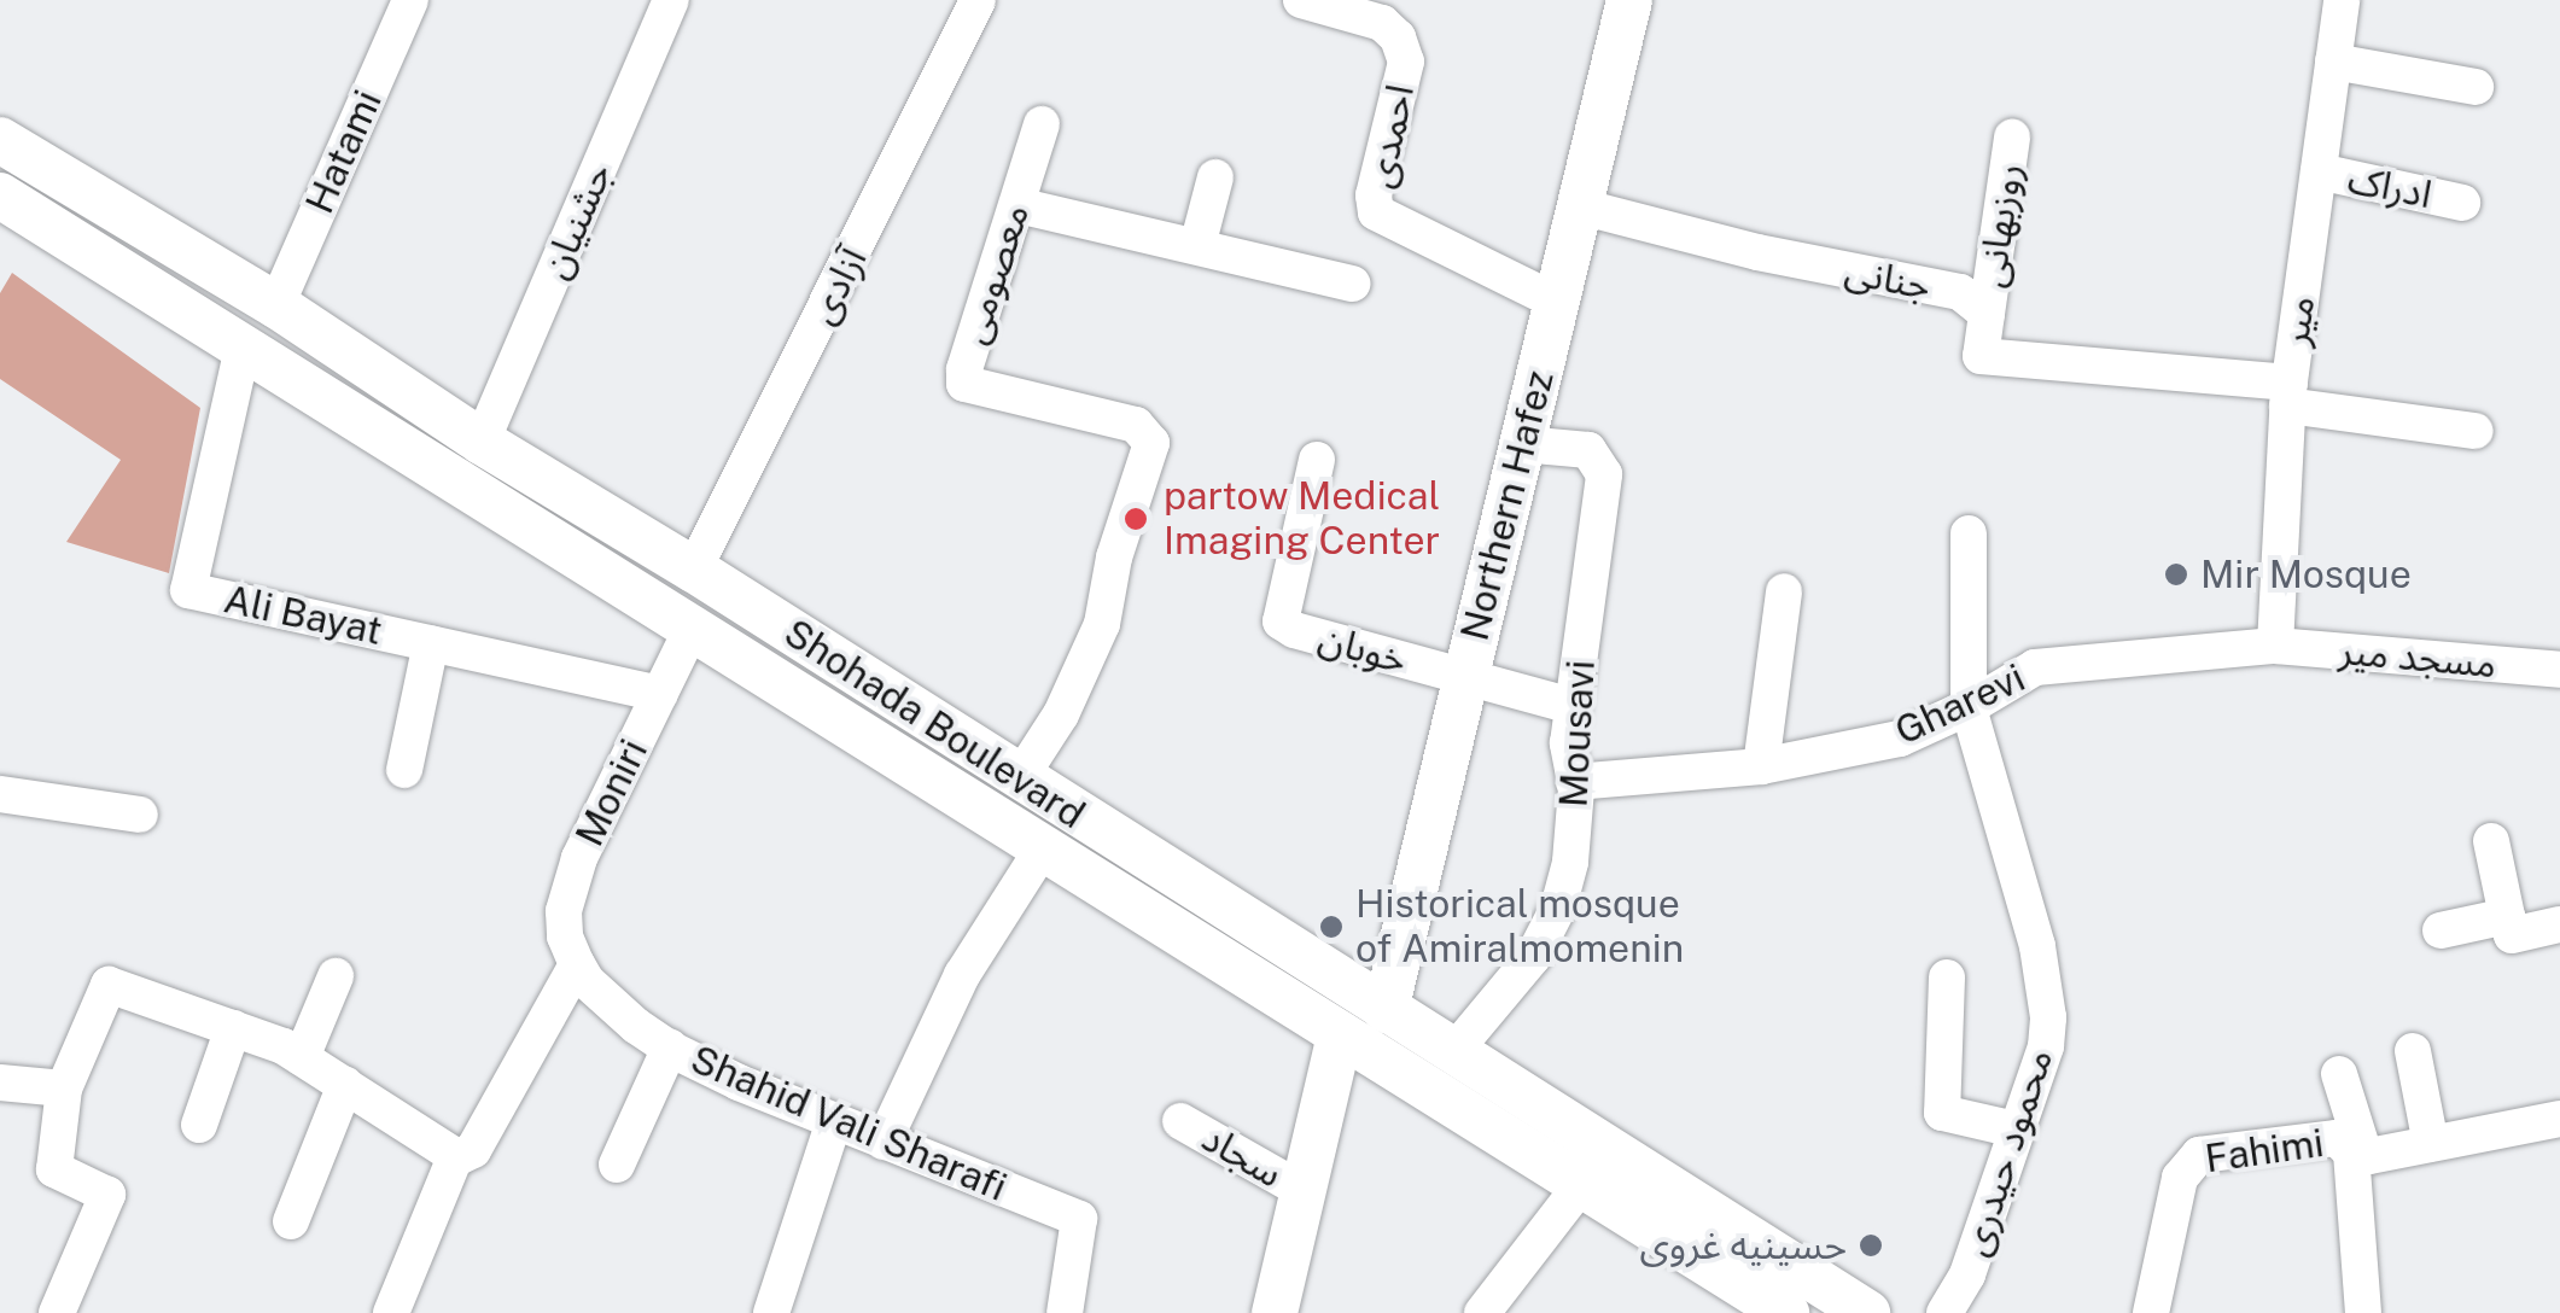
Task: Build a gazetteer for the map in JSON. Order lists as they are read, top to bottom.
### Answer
{
  "streets": {
    "main road": ["Northern Hafez", "Shohada Boulevard"],
    "street": [
      "احمدی",
      "Hatami",
      "ادراک",
      "جشنیان",
      "روزبهانی",
      "معصومی",
      "جنانی",
      "آزادی",
      "میر",
      "Ali Bayat",
      "خوبان",
      "مسجد میر",
      "Gharevi",
      "Mousavi",
      "Moniri",
      "Shahid Vali Sharafi",
      "Fahimi",
      "محمود حیدری",
      "سجاد"
    ]
  },
  "crossings": [
    ["احمدی", "Northern Hafez"],
    ["Hatami", "Shohada Boulevard"],
    ["ادراک", "میر"],
    ["جشنیان", "Shohada Boulevard"],
    ["روزبهانی", "جنانی"],
    ["معصومی", "Shohada Boulevard"],
    ["جنانی", "Northern Hafez"],
    ["آزادی", "Shohada Boulevard"],
    ["میر", "مسجد میر"],
    ["میر", "Gharevi"],
    ["Northern Hafez", "خوبان"],
    ["Northern Hafez", "Shohada Boulevard"],
    ["Northern Hafez", "Mousavi"],
    ["Ali Bayat", "Shohada Boulevard"],
    ["Ali Bayat", "Moniri"],
    ["مسجد میر", "Gharevi"],
    ["Gharevi", "Mousavi"],
    ["Gharevi", "محمود حیدری"],
    ["Shohada Boulevard", "Mousavi"],
    ["Shohada Boulevard", "Moniri"],
    ["Moniri", "Shahid Vali Sharafi"]
  ],
  "places": [
    "partow Medical Imaging Center",
    "Mir Mosque",
    "Historical mosque of Amiralmomenin",
    "حسینیه غروی"
  ]
}
